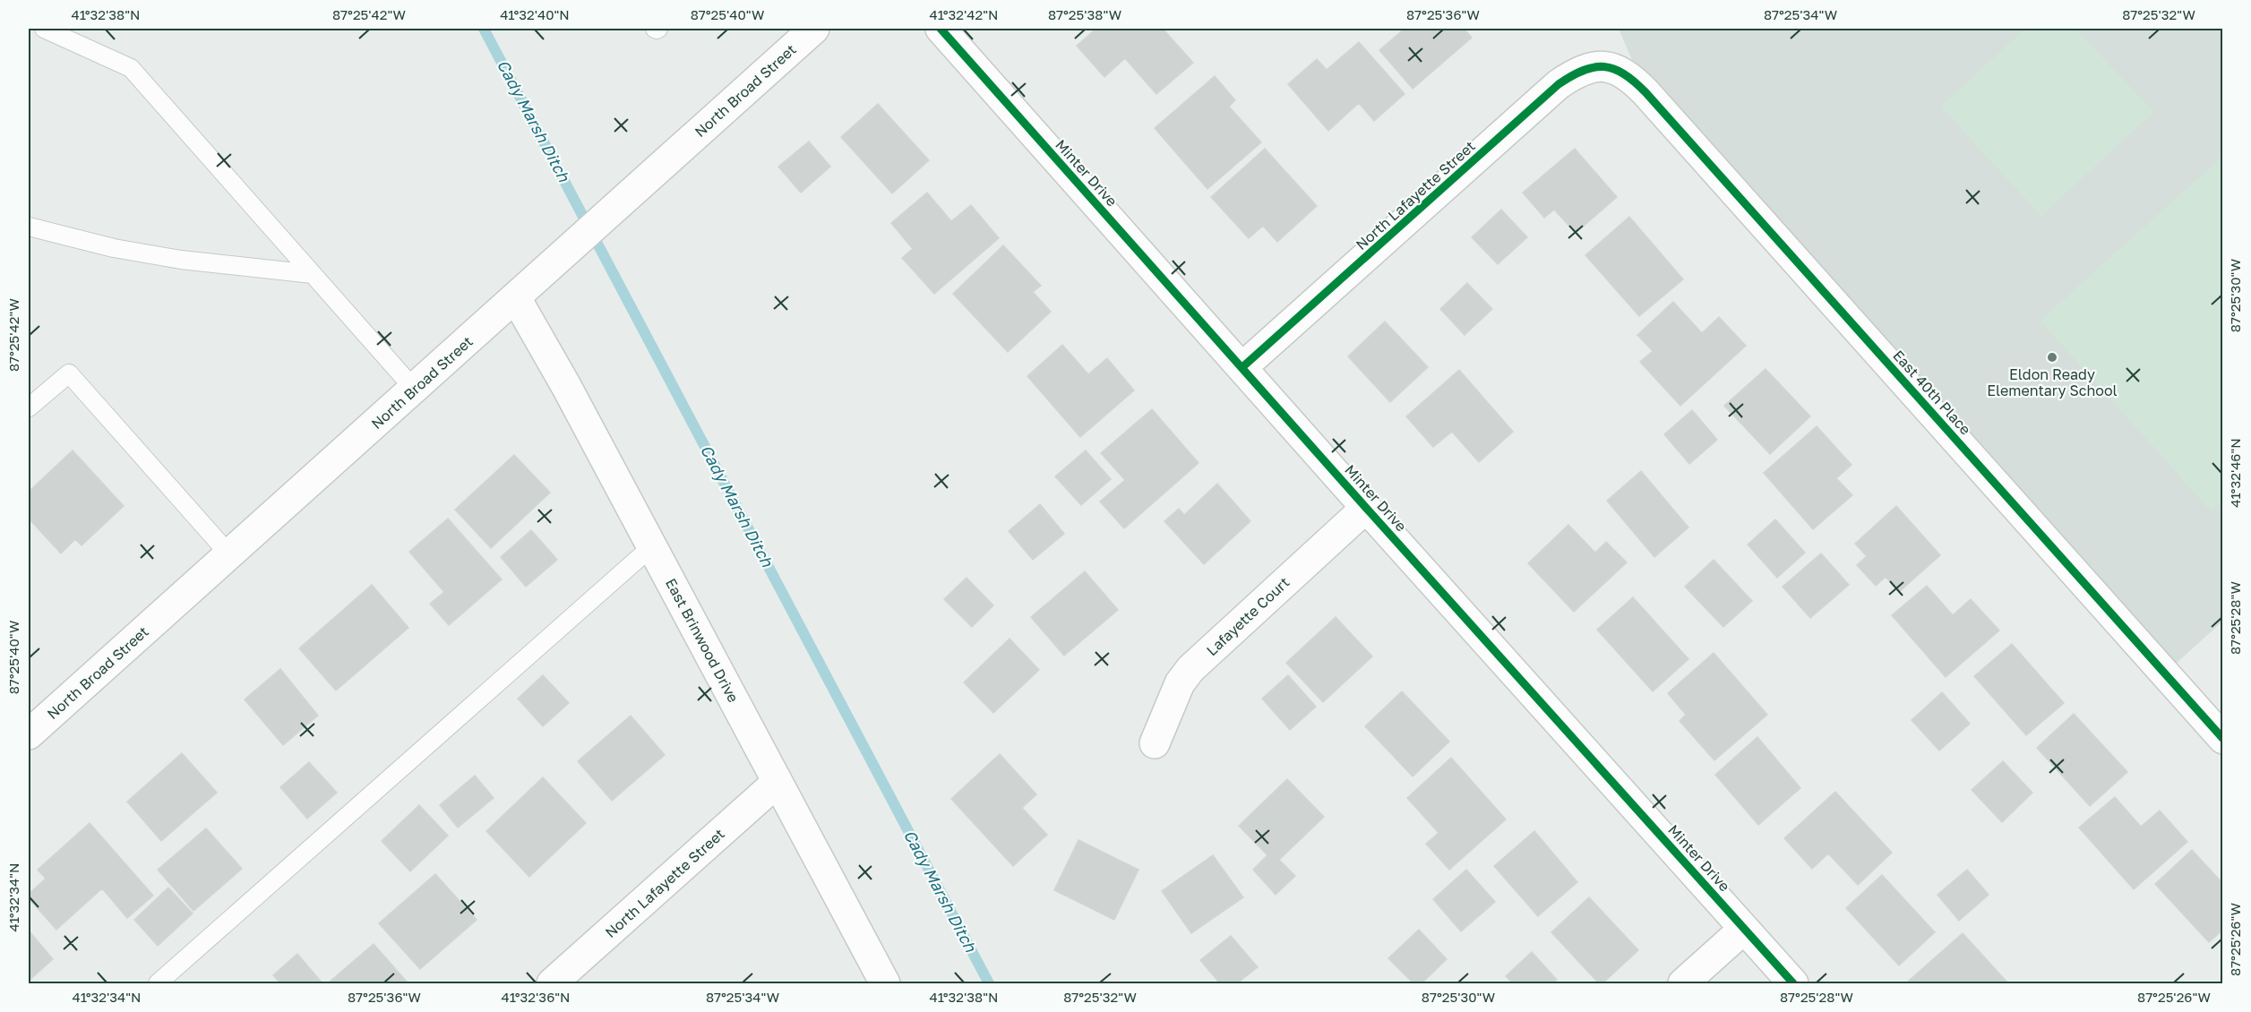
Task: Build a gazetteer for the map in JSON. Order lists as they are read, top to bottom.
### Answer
{
  "streets": {
    "street": [
      "North Broad Street",
      "Minter Drive",
      "North Lafayette Street",
      "East 40th Place",
      "Lafayette Court",
      "East Brinwood Drive"
    ]
  },
  "crossings": [
    ["North Broad Street", "East Brinwood Drive"],
    ["Minter Drive", "North Lafayette Street"],
    ["Minter Drive", "Lafayette Court"],
    ["North Lafayette Street", "East 40th Place"],
    ["North Lafayette Street", "East Brinwood Drive"]
  ],
  "water": ["Cady Marsh Ditch"],
  "places": ["Eldon Ready Elementary School"],
  "coordinates": [
    "41°32'38\"N",
    "87°25'42\"W",
    "41°32'40\"N",
    "87°25'40\"W",
    "41°32'42\"N",
    "87°25'38\"W",
    "87°25'36\"W",
    "87°25'34\"W",
    "87°25'32\"W",
    "87°25'30\"W",
    "41°32'46\"N",
    "87°25'28\"W",
    "41°32'34\"N",
    "87°25'26\"W",
    "41°32'36\"N"
  ]
}
